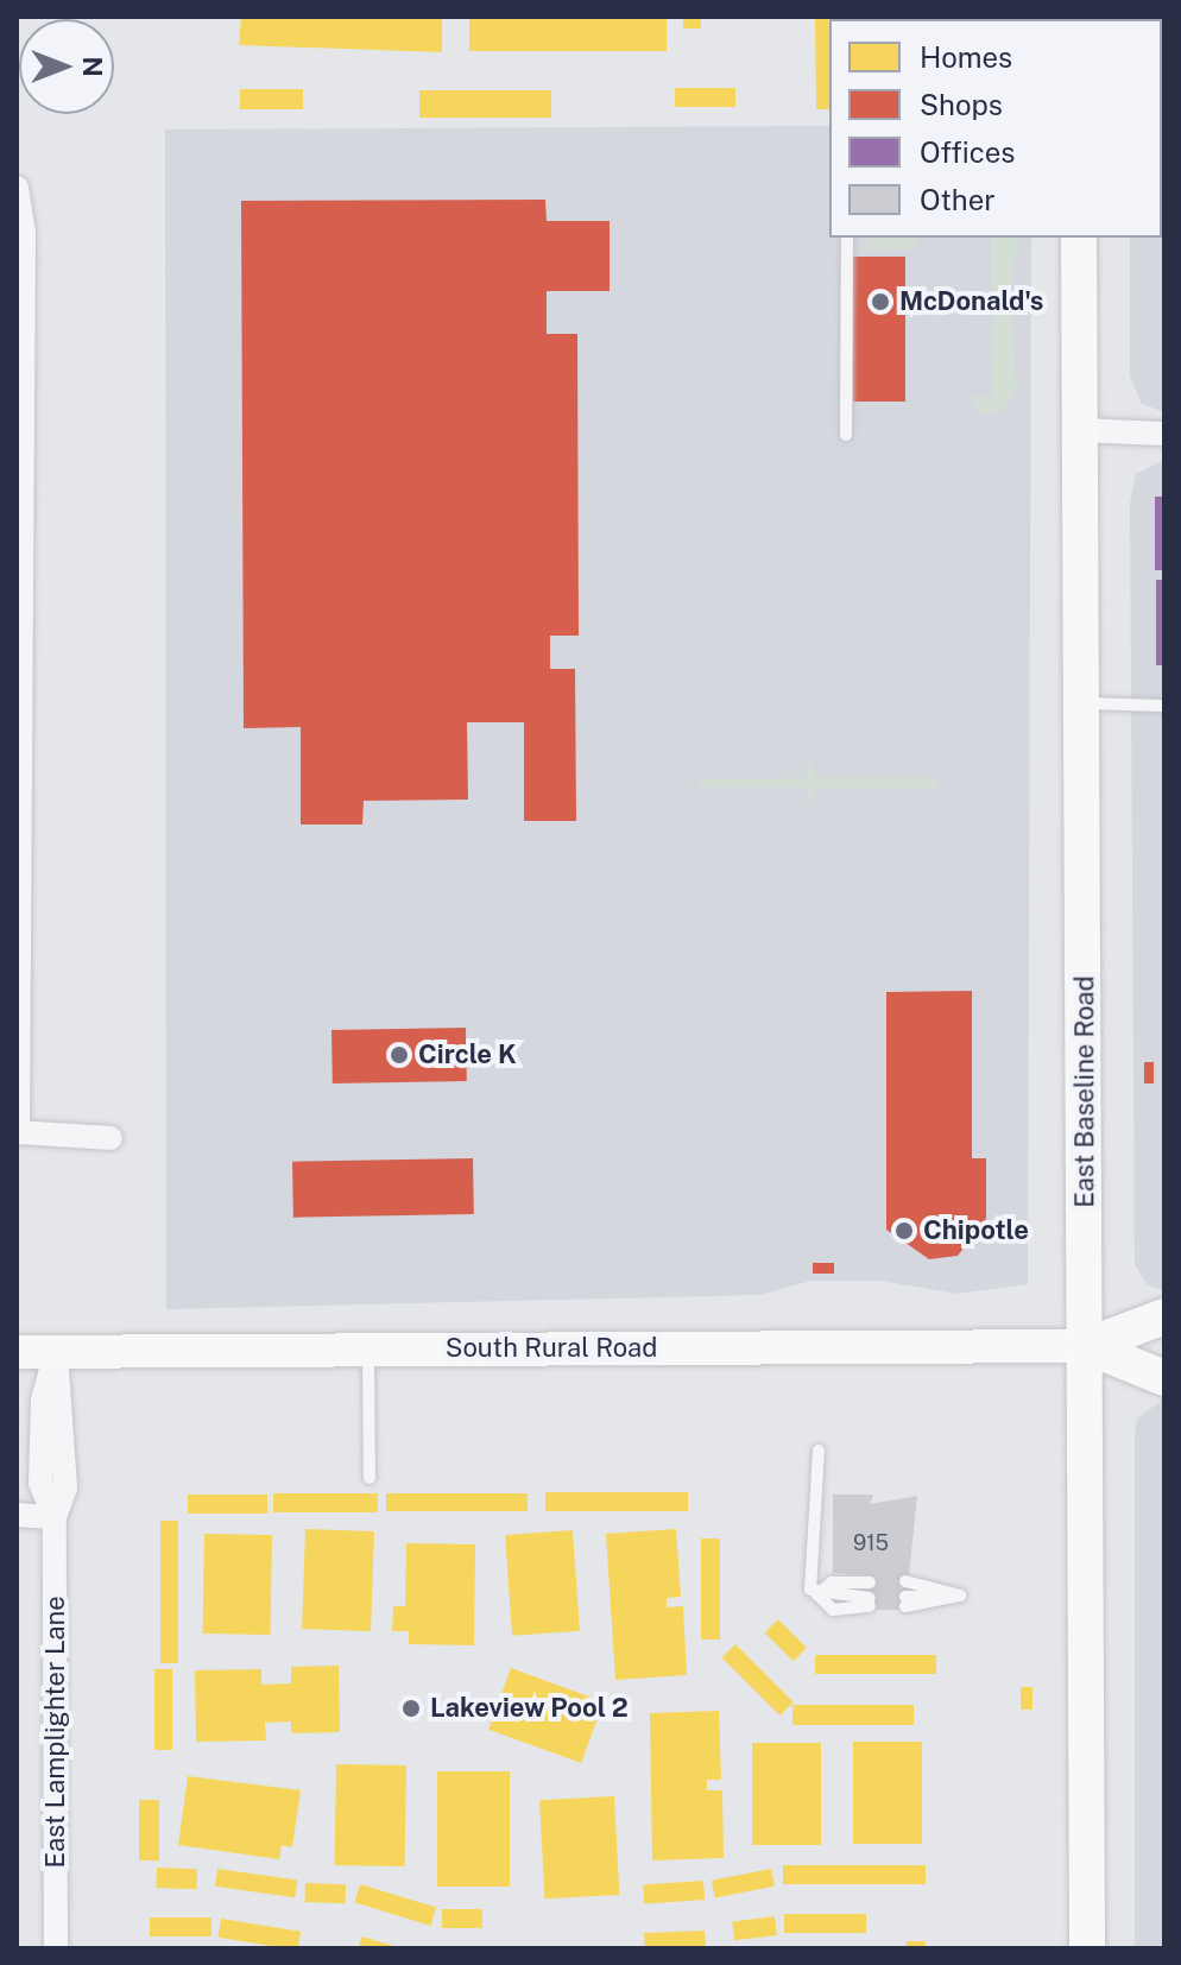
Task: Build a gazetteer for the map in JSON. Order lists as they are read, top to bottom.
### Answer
{
  "streets": {
    "main road": ["East Baseline Road", "South Rural Road"],
    "street": ["East Lamplighter Lane"]
  },
  "crossings": [
    ["East Baseline Road", "South Rural Road"],
    ["South Rural Road", "East Lamplighter Lane"]
  ],
  "places": [
    "McDonald's",
    "Circle K",
    "Chipotle",
    "Lakeview Pool 2"
  ],
  "house_numbers": ["915"],
  "legend": [
    "Homes",
    "Shops",
    "Offices",
    "Other"
  ],
  "north": "right"
}
